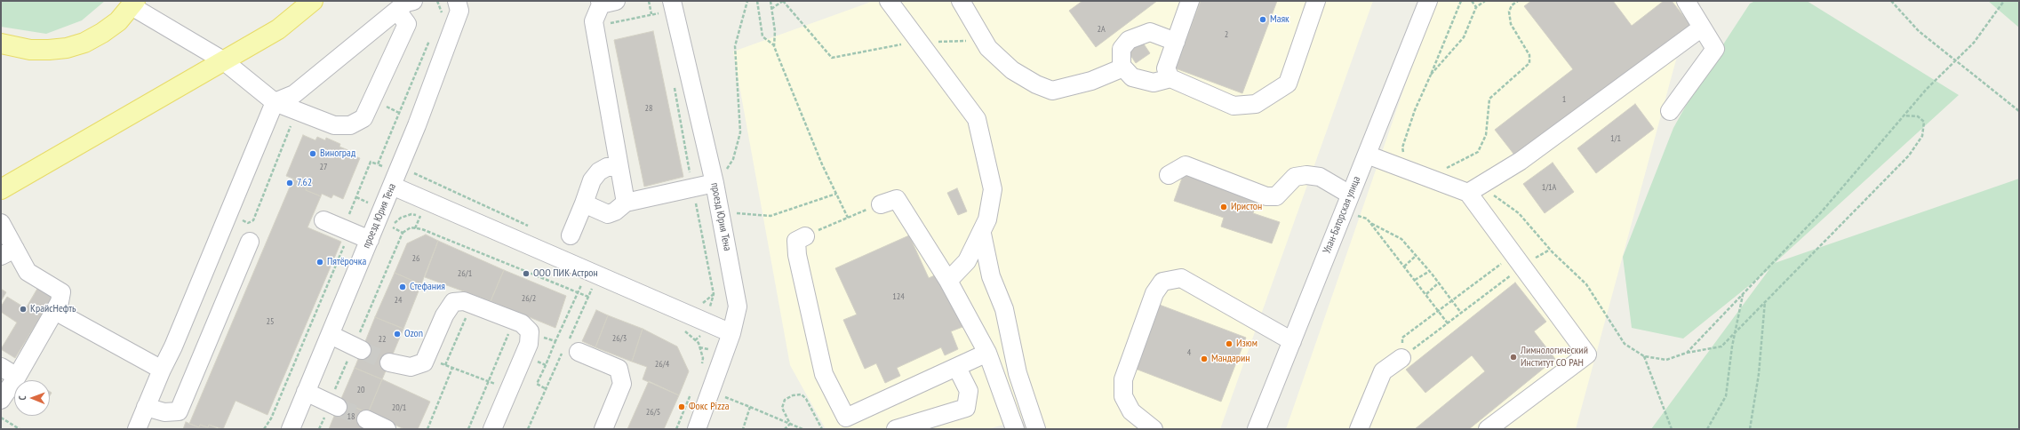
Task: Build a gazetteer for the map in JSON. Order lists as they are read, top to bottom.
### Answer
{
  "streets": {
    "street": ["Улан-Баторская улица", "проезд Юрия Тена"]
  },
  "places": [
    "Маяк",
    "Виноград",
    "7.62",
    "Иристон",
    "Пятёрочка",
    "ООО ПИК Астрон",
    "Стефания",
    "КрайсНефть",
    "Ozon",
    "Изюм",
    "Лимнологический Институт СО РАН",
    "Мандарин",
    "Фокс Pizza"
  ],
  "house_numbers": [
    "2А",
    "2",
    "1",
    "28",
    "1/1",
    "27",
    "1/1А",
    "26",
    "26/1",
    "124",
    "26/2",
    "24",
    "25",
    "26/3",
    "22",
    "4",
    "26/4",
    "20",
    "20/1",
    "26/5",
    "18"
  ],
  "north": "left"
}
